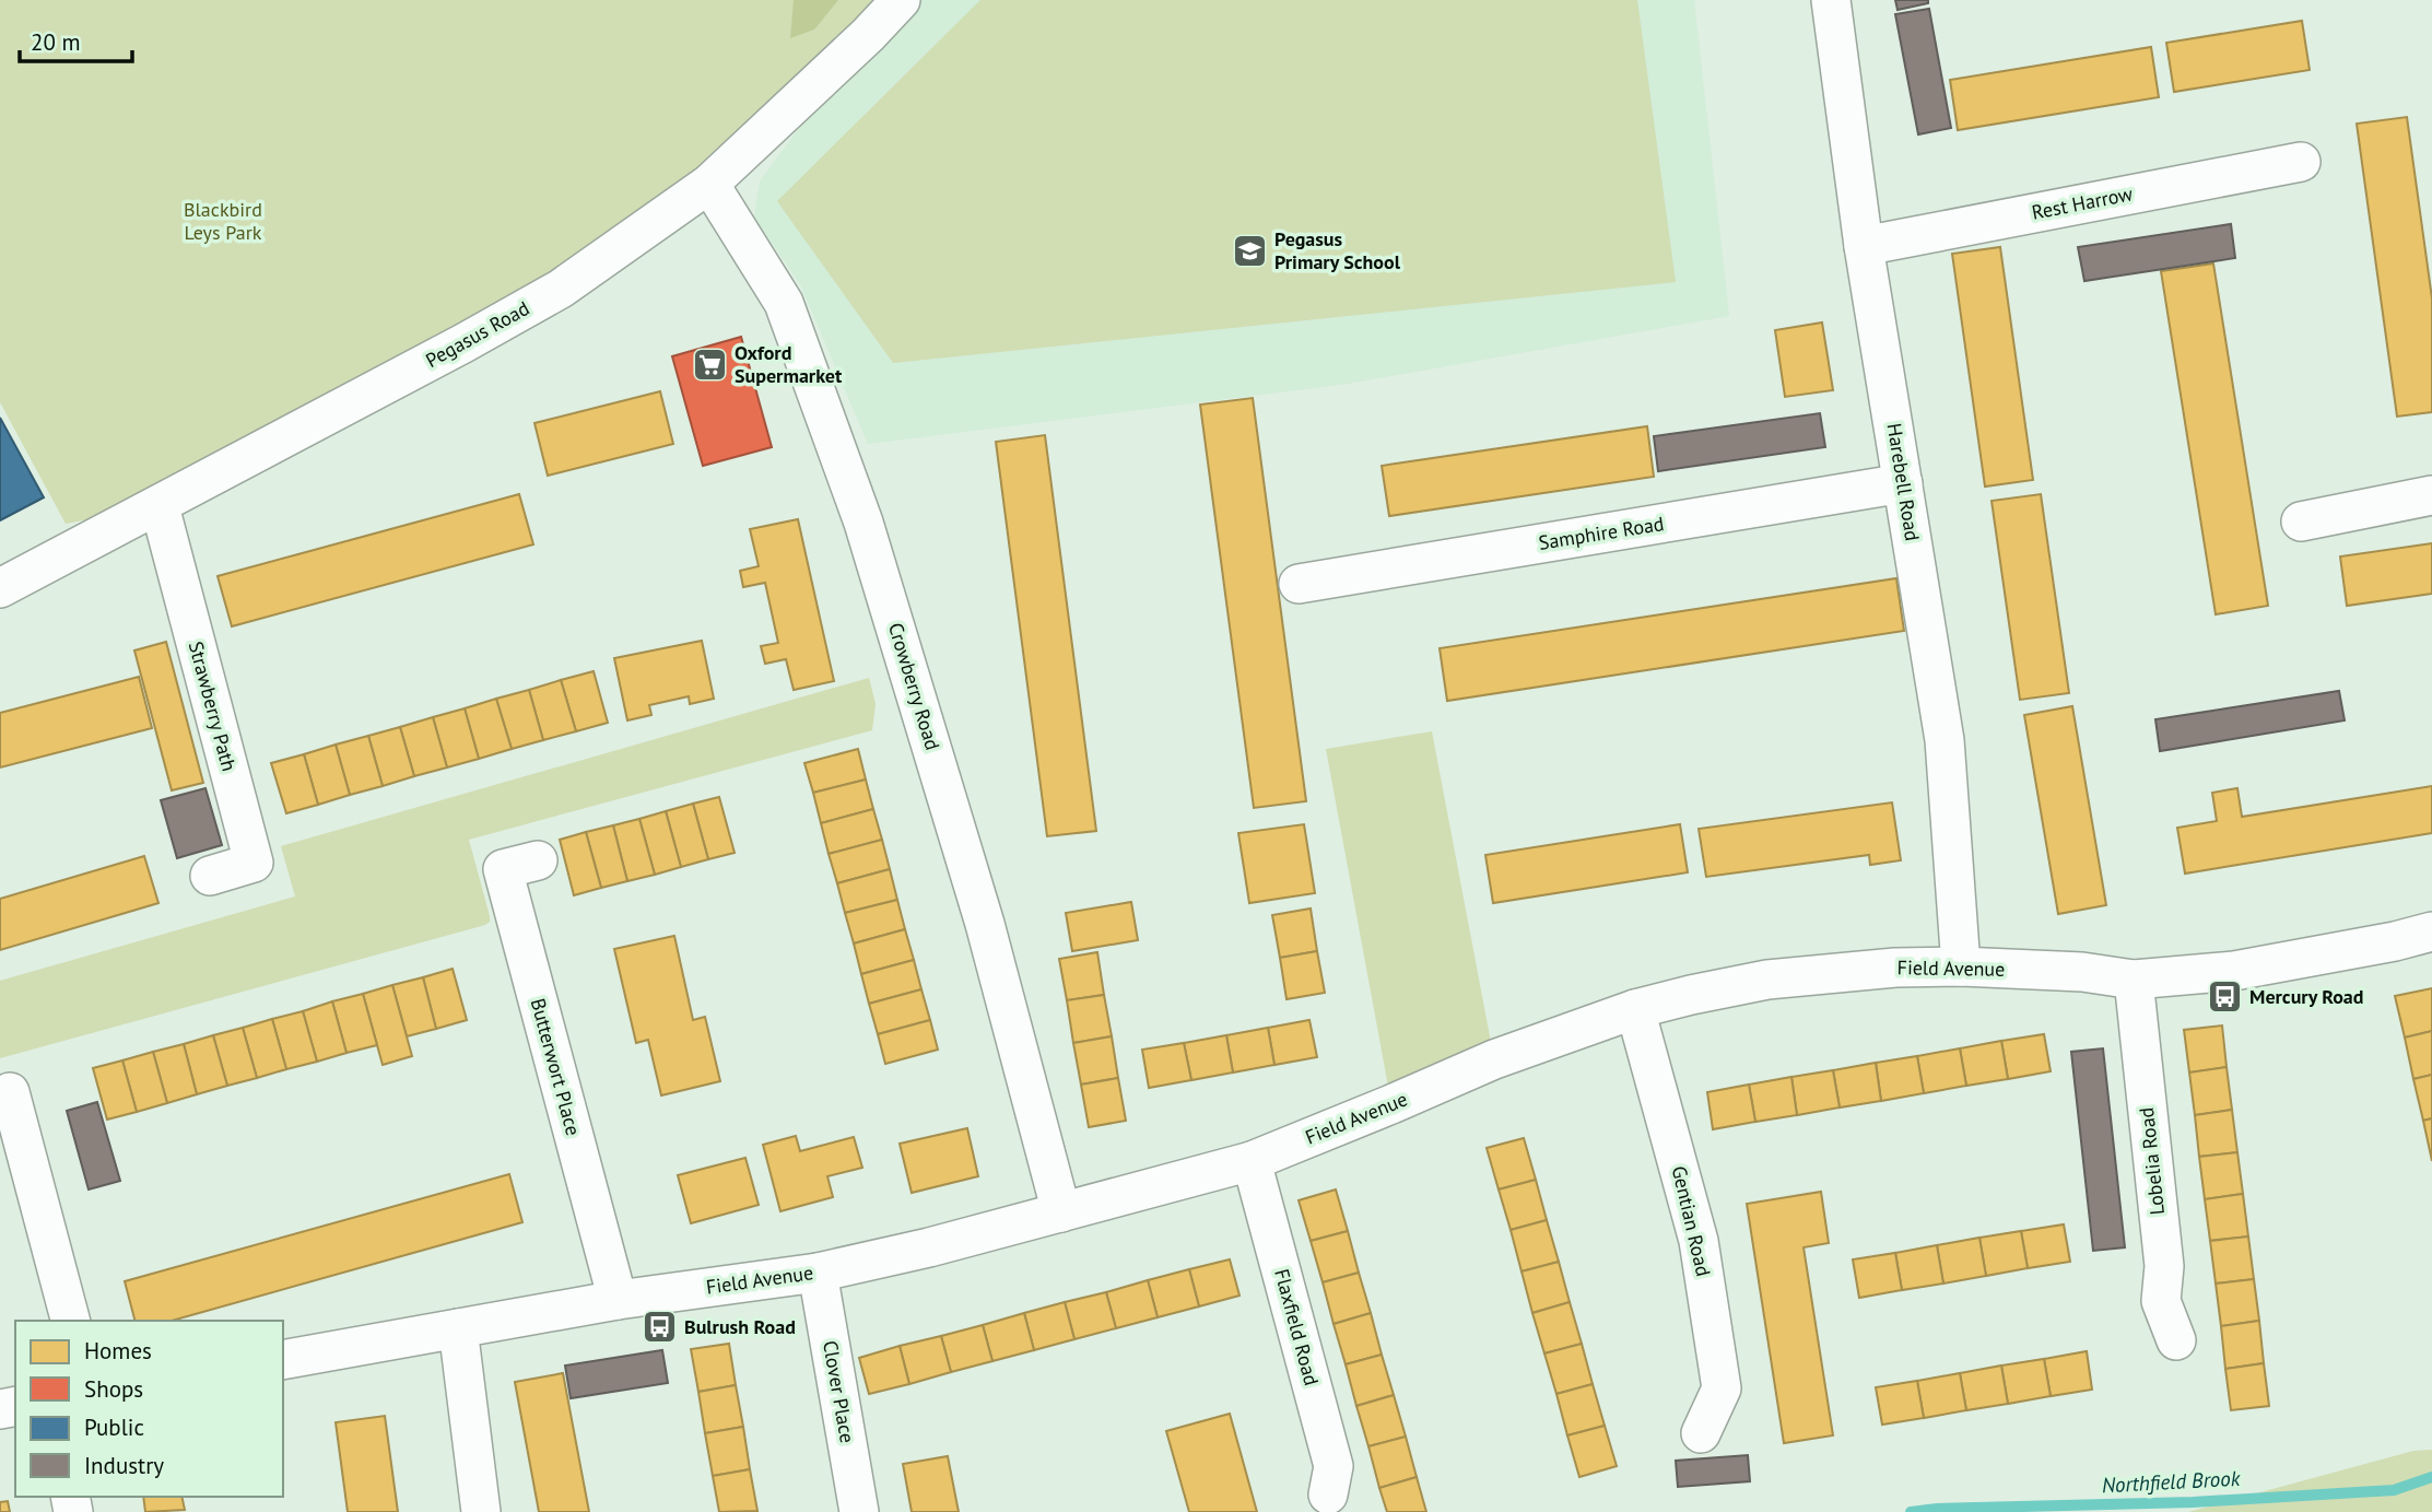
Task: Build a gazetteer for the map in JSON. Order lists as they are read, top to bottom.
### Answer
{
  "streets": {
    "street": [
      "Rest Harrow",
      "Pegasus Road",
      "Harebell Road",
      "Samphire Road",
      "Crowberry Road",
      "Strawberry Path",
      "Field Avenue",
      "Butterwort Place",
      "Lobelia Road",
      "Gentian Road",
      "Flaxfield Road",
      "Clover Place"
    ]
  },
  "crossings": [
    ["Rest Harrow", "Harebell Road"],
    ["Pegasus Road", "Crowberry Road"],
    ["Pegasus Road", "Strawberry Path"],
    ["Harebell Road", "Samphire Road"],
    ["Harebell Road", "Field Avenue"],
    ["Crowberry Road", "Field Avenue"],
    ["Field Avenue", "Butterwort Place"],
    ["Field Avenue", "Lobelia Road"],
    ["Field Avenue", "Gentian Road"],
    ["Field Avenue", "Flaxfield Road"],
    ["Field Avenue", "Clover Place"]
  ],
  "water": ["Northfield Brook"],
  "parks": ["Blackbird Leys Park"],
  "places": {
    "school or university": ["Pegasus Primary School"],
    "supermarket": ["Oxford Supermarket"],
    "bus stop": ["Mercury Road", "Bulrush Road"]
  },
  "legend": [
    "Homes",
    "Shops",
    "Public",
    "Industry"
  ],
  "scale_bar": "20 m"
}
